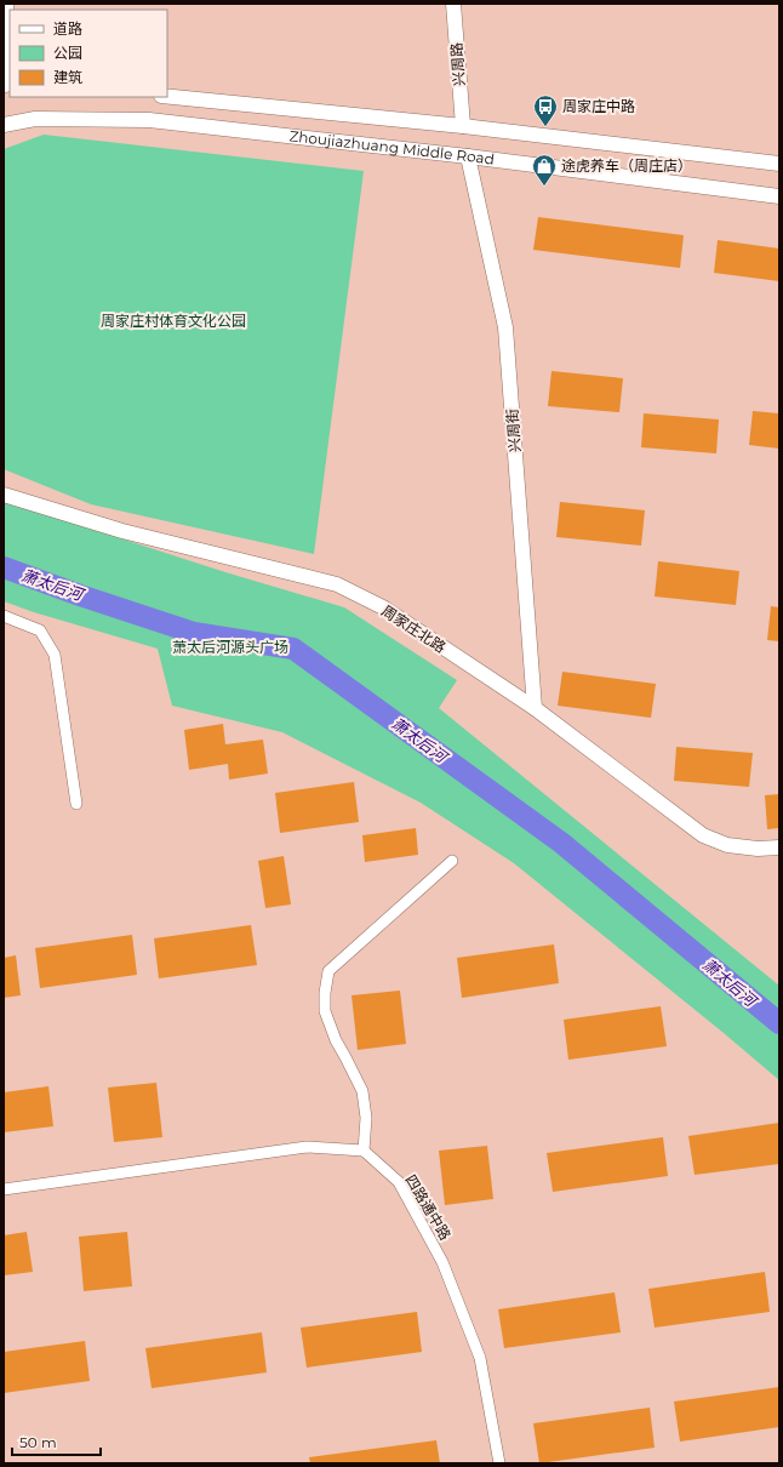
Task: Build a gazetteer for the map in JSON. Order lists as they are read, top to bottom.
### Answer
{
  "streets": {
    "street": [
      "兴周路",
      "Zhoujiazhuang Middle Road",
      "兴周街",
      "周家庄北路",
      "四路通中路"
    ]
  },
  "crossings": [
    ["兴周路", "Zhoujiazhuang Middle Road"],
    ["Zhoujiazhuang Middle Road", "兴周街"],
    ["兴周街", "周家庄北路"]
  ],
  "water": ["萧太后河"],
  "parks": ["周家庄村体育文化公园", "萧太后河源头广场"],
  "places": {
    "bus stop": ["周家庄中路"],
    "shop": ["途虎养车（周庄店）"]
  },
  "legend": ["道路", "公园", "建筑"],
  "scale_bar": "50 m"
}
